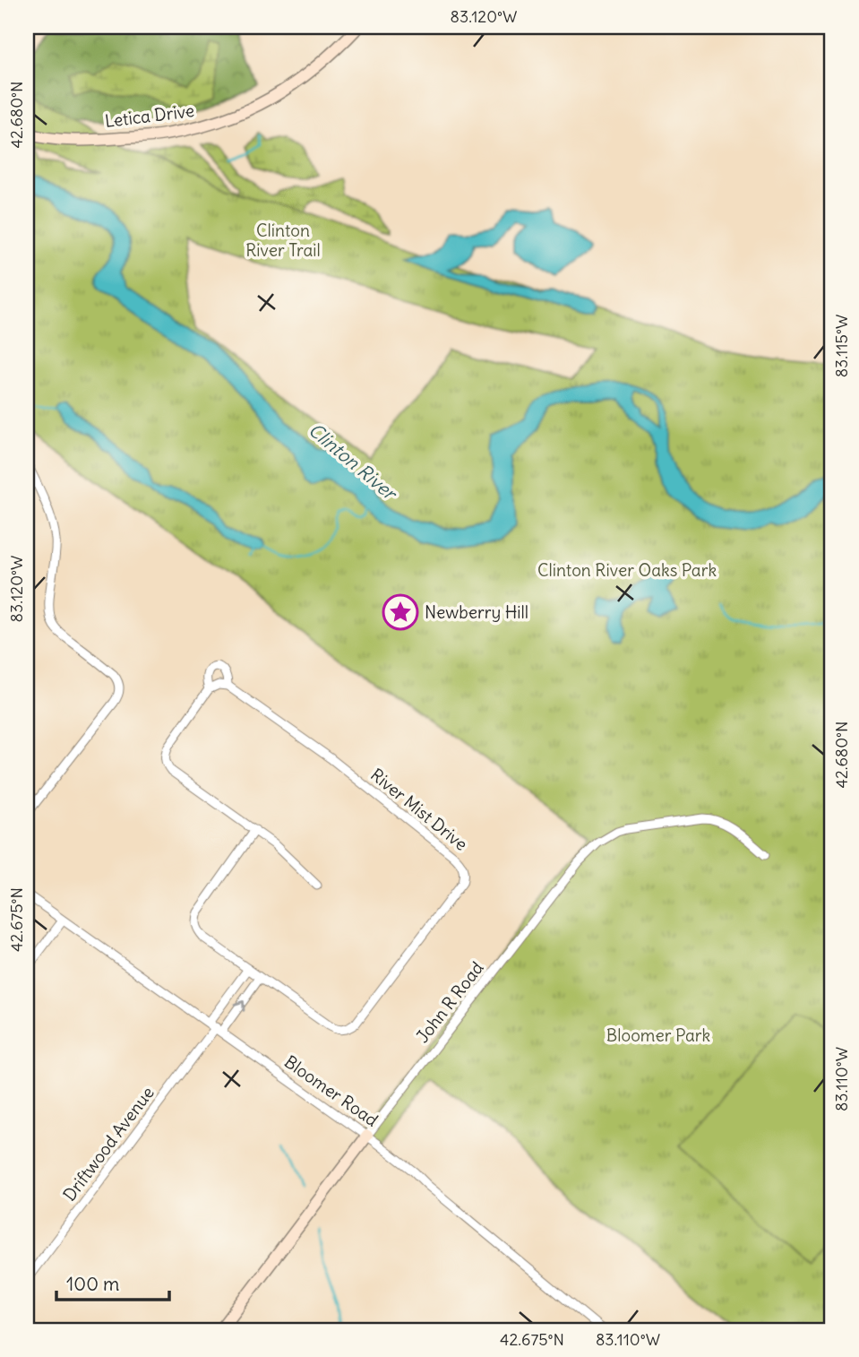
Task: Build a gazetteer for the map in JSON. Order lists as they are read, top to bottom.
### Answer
{
  "streets": {
    "street": [
      "Letica Drive",
      "River Mist Drive",
      "John R Road",
      "Bloomer Road",
      "Driftwood Avenue"
    ]
  },
  "crossings": [
    ["John R Road", "Bloomer Road"],
    ["Bloomer Road", "Driftwood Avenue"]
  ],
  "water": ["Clinton River"],
  "parks": ["Clinton River Trail", "Clinton River Oaks Park", "Bloomer Park"],
  "places": {
    "place": ["Newberry Hill"]
  },
  "scale_bar": "100 m",
  "coordinates": [
    "83.120°W",
    "42.680°N",
    "83.115°W",
    "42.675°N",
    "83.110°W"
  ]
}
